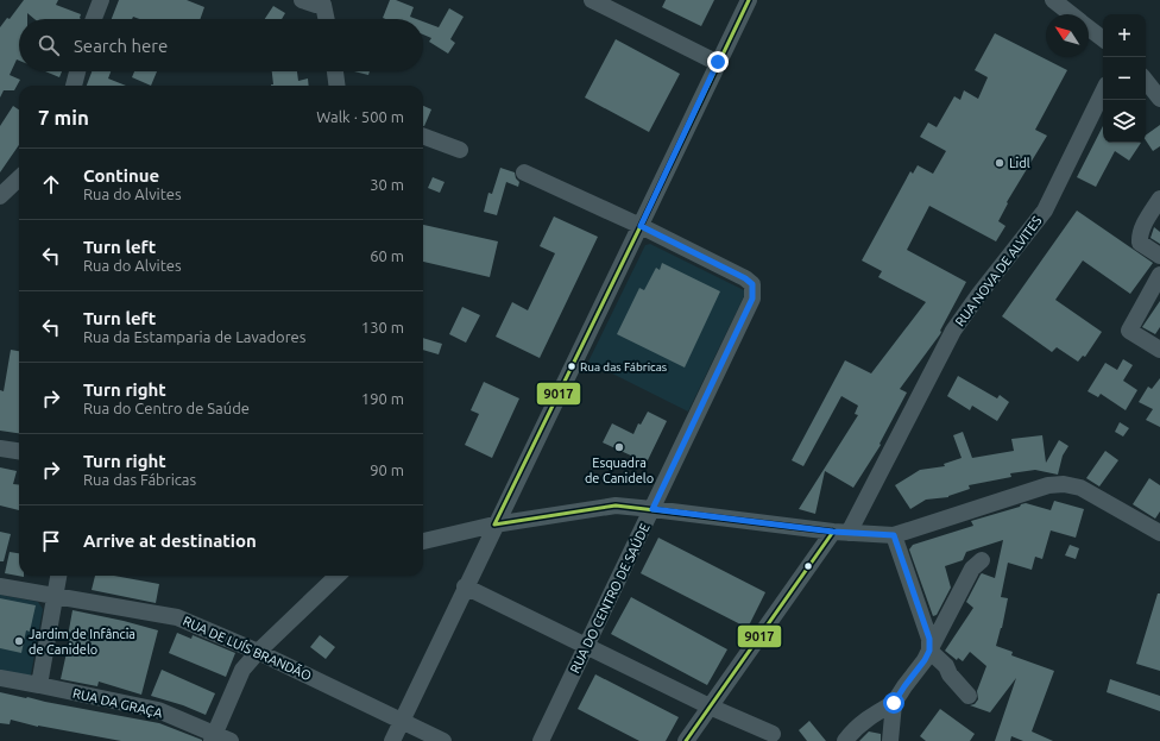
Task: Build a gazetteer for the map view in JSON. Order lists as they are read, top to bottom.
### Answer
{
  "streets": {
    "street": [
      "RUA NOVA DE ALVITES",
      "RUA DO CENTRO DE SAÚDE",
      "RUA DE LUÍS BRANDÃO",
      "RUA DA GRAÇA"
    ]
  },
  "places": [
    "Lidl",
    "Rua das Fábricas",
    "Esquadra de Canidelo",
    "Jardim de Infância de Canidelo"
  ],
  "lines": ["transit line 9017"],
  "north": "top left",
  "page": {
    "map_buttons": ["+", "−"],
    "search": "Search here",
    "heading": ["7 min", "Walk · 500 m"],
    "list": [
      ["Continue", "Rua do Alvites", "30 m"],
      ["Turn left", "Rua do Alvites", "60 m"],
      ["Turn left", "Rua da Estamparia de Lavadores", "130 m"],
      ["Turn right", "Rua do Centro de Saúde", "190 m"],
      ["Turn right", "Rua das Fábricas", "90 m"],
      "Arrive at destination"
    ]
  }
}
